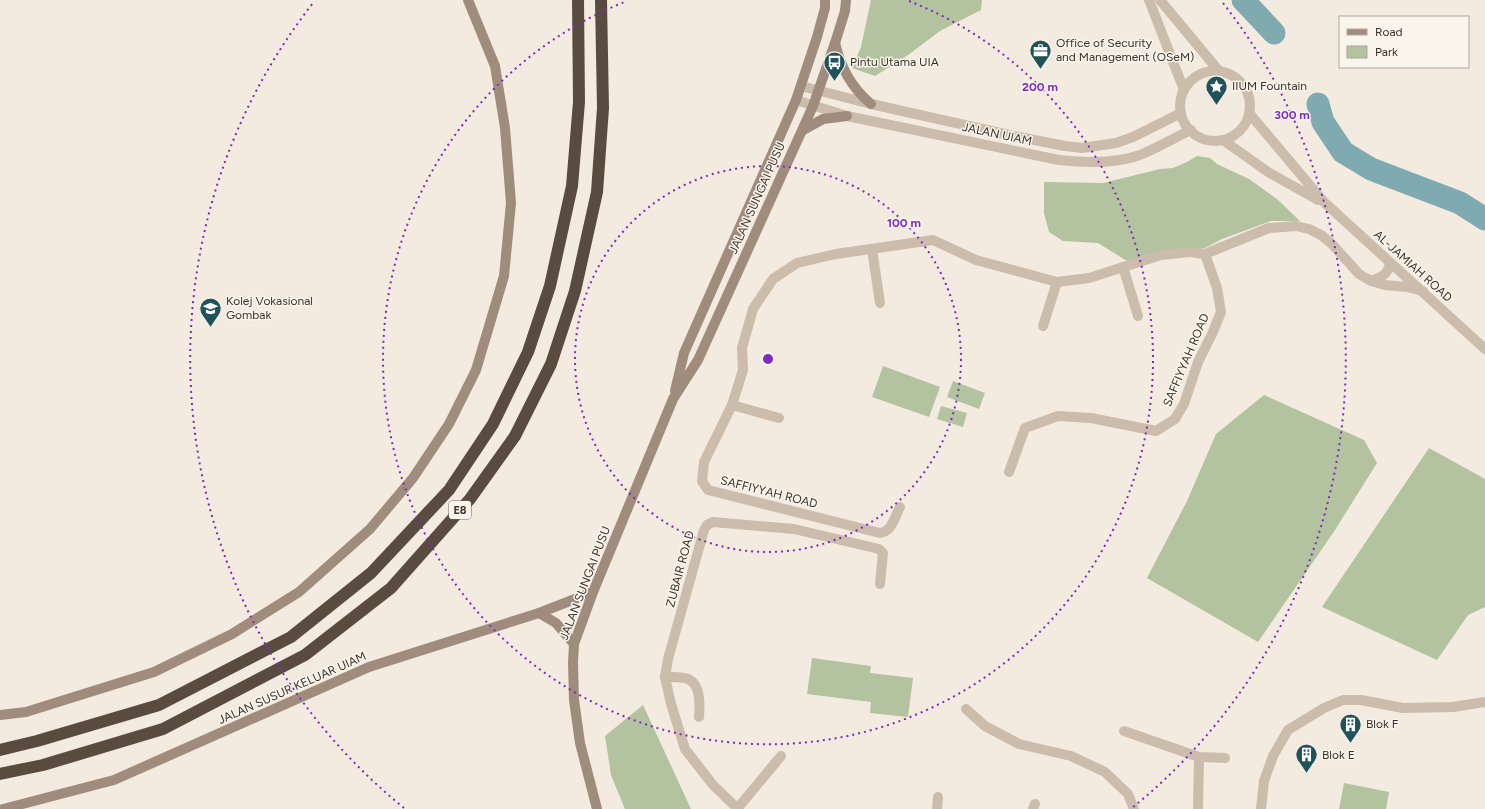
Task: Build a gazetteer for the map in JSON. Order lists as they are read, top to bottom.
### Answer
{
  "streets": {
    "highway": ["E8"],
    "main road": ["JALAN SUNGAI PUSU", "JALAN SUSUR KELUAR UIAM"],
    "street": [
      "JALAN UIAM",
      "AL-JAMIAH ROAD",
      "SAFFIYYAH ROAD",
      "ZUBAIR ROAD"
    ]
  },
  "crossings": [
    ["JALAN UIAM", "JALAN SUNGAI PUSU"],
    ["JALAN UIAM", "AL-JAMIAH ROAD"],
    ["JALAN SUNGAI PUSU", "JALAN SUSUR KELUAR UIAM"],
    ["AL-JAMIAH ROAD", "SAFFIYYAH ROAD"]
  ],
  "places": {
    "office": ["Office of Security and Management (OSeM)"],
    "bus stop": ["Pintu Utama UIA"],
    "place": ["IIUM Fountain"],
    "school or university": ["Kolej Vokasional Gombak"],
    "building": ["Blok F", "Blok E"]
  },
  "legend": ["Road", "Park"],
  "rings": ["200 m", "300 m", "100 m"]
}
